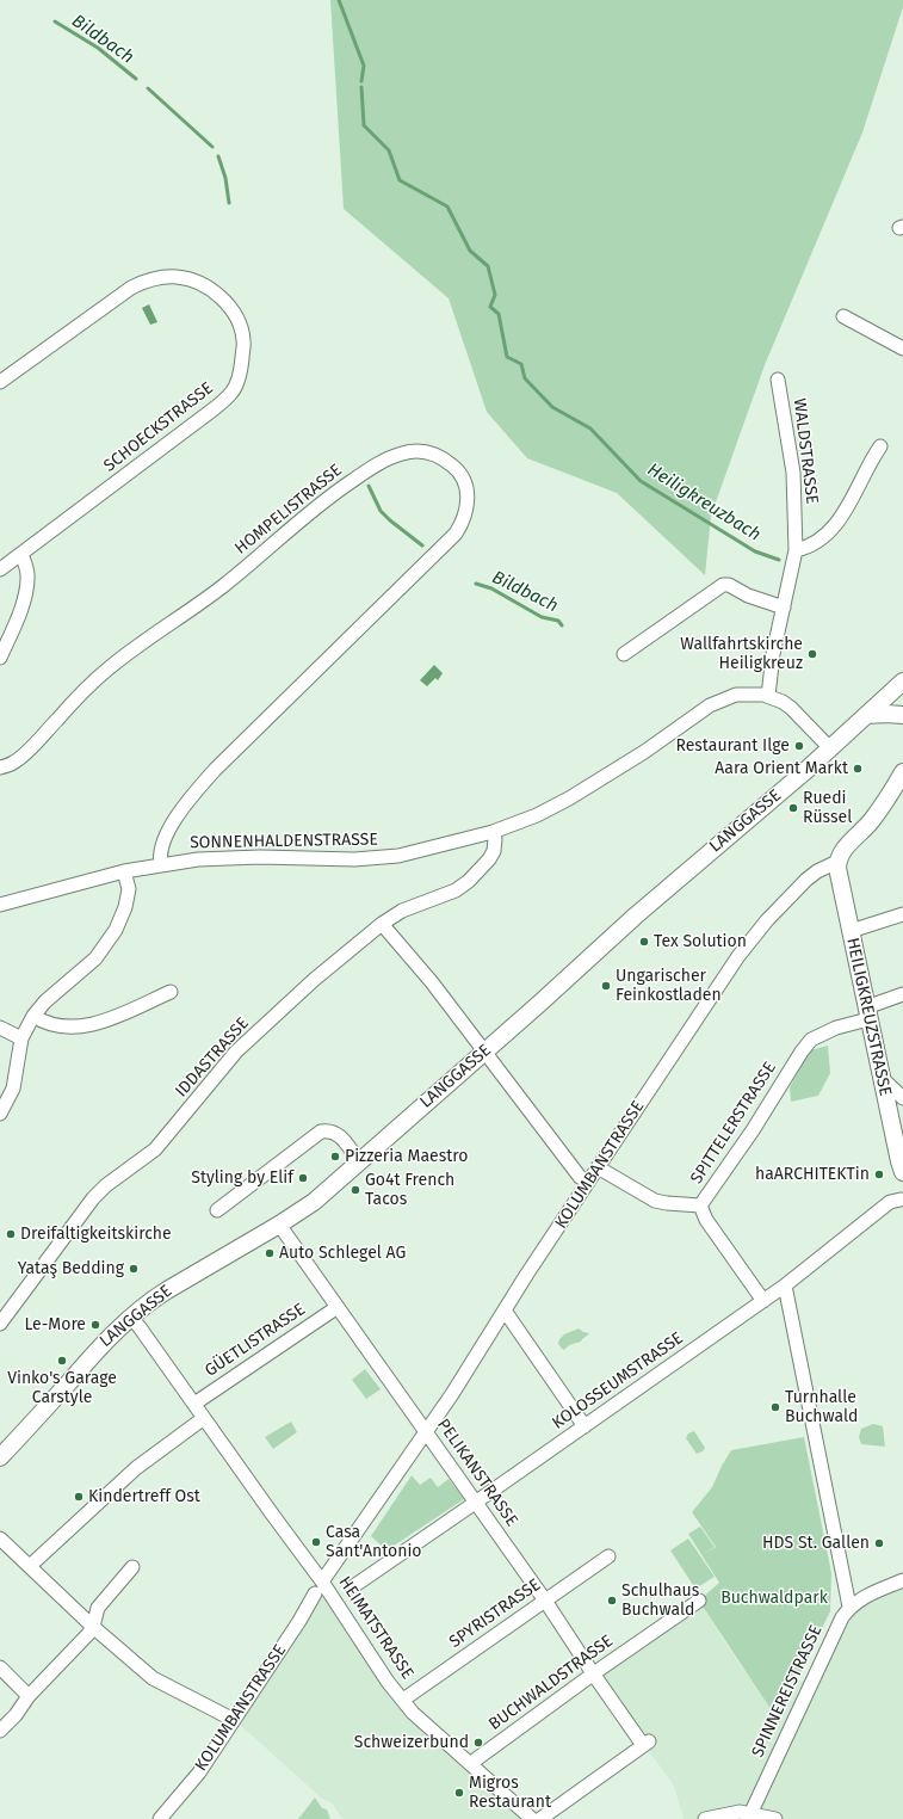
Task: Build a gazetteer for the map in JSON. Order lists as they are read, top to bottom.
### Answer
{
  "streets": {
    "main road": ["LANGGASSE", "HEILIGKREUZSTRASSE"],
    "street": [
      "SCHOECKSTRASSE",
      "WALDSTRASSE",
      "HOMPELISTRASSE",
      "SONNENHALDENSTRASSE",
      "IDDASTRASSE",
      "SPITTELERSTRASSE",
      "KOLUMBANSTRASSE",
      "GÜETLISTRASSE",
      "KOLOSSEUMSTRASSE",
      "PELIKANSTRASSE",
      "SPYRISTRASSE",
      "HEIMATSTRASSE",
      "BUCHWALDSTRASSE",
      "SPINNEREISTRASSE"
    ]
  },
  "crossings": [
    ["WALDSTRASSE", "SONNENHALDENSTRASSE"],
    ["HOMPELISTRASSE", "SONNENHALDENSTRASSE"],
    ["LANGGASSE", "SONNENHALDENSTRASSE"],
    ["LANGGASSE", "PELIKANSTRASSE"],
    ["LANGGASSE", "HEIMATSTRASSE"],
    ["SONNENHALDENSTRASSE", "IDDASTRASSE"],
    ["HEILIGKREUZSTRASSE", "SPITTELERSTRASSE"],
    ["HEILIGKREUZSTRASSE", "KOLUMBANSTRASSE"],
    ["SPITTELERSTRASSE", "KOLOSSEUMSTRASSE"],
    ["KOLUMBANSTRASSE", "PELIKANSTRASSE"],
    ["KOLUMBANSTRASSE", "HEIMATSTRASSE"],
    ["GÜETLISTRASSE", "PELIKANSTRASSE"],
    ["GÜETLISTRASSE", "HEIMATSTRASSE"],
    ["KOLOSSEUMSTRASSE", "PELIKANSTRASSE"],
    ["PELIKANSTRASSE", "SPYRISTRASSE"],
    ["PELIKANSTRASSE", "BUCHWALDSTRASSE"],
    ["SPYRISTRASSE", "HEIMATSTRASSE"],
    ["HEIMATSTRASSE", "BUCHWALDSTRASSE"]
  ],
  "water": ["Bildbach", "Heiligkreuzbach"],
  "parks": ["Buchwaldpark"],
  "places": [
    "Wallfahrtskirche Heiligkreuz",
    "Restaurant Ilge",
    "Aara Orient Markt",
    "Ruedi Rüssel",
    "Tex Solution",
    "Ungarischer Feinkostladen",
    "Pizzeria Maestro",
    "haARCHITEKTin",
    "Styling by Elif",
    "Go4t French Tacos",
    "Dreifaltigkeitskirche",
    "Auto Schlegel AG",
    "Yataş Bedding",
    "Le-More",
    "Vinko's Garage Carstyle",
    "Turnhalle Buchwald",
    "Kindertreff Ost",
    "Casa Sant'Antonio",
    "HDS St. Gallen",
    "Schulhaus Buchwald",
    "Schweizerbund",
    "Migros Restaurant"
  ]
}
